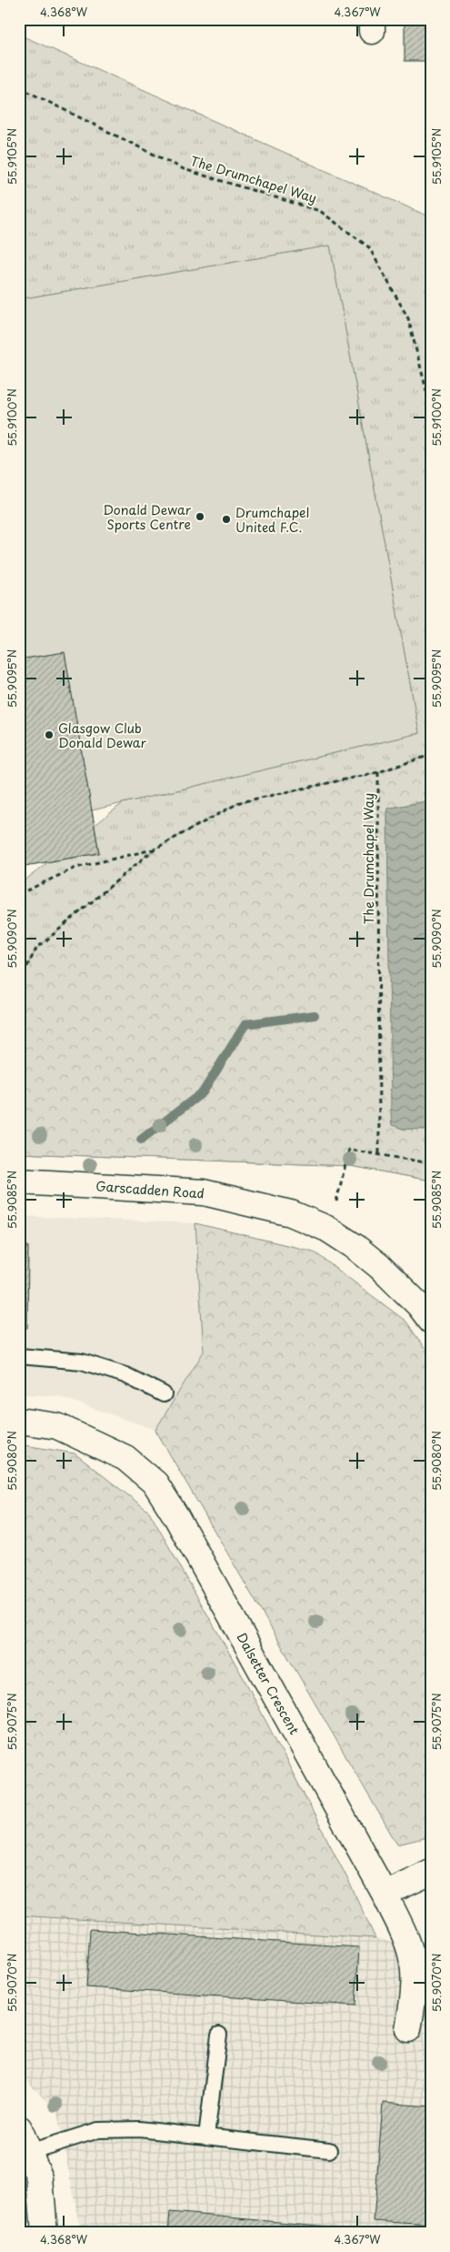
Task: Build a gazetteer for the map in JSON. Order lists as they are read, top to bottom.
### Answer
{
  "streets": {
    "street": ["Garscadden Road", "Dalsetter Crescent"],
    "path": ["The Drumchapel Way"]
  },
  "places": ["Donald Dewar Sports Centre", "Drumchapel United F.C.", "Glasgow Club Donald Dewar"],
  "coordinates": [
    "4.368°W",
    "4.367°W",
    "55.9105°N",
    "55.9100°N",
    "55.9095°N",
    "55.9090°N",
    "55.9085°N",
    "55.9080°N",
    "55.9075°N",
    "55.9070°N"
  ]
}
